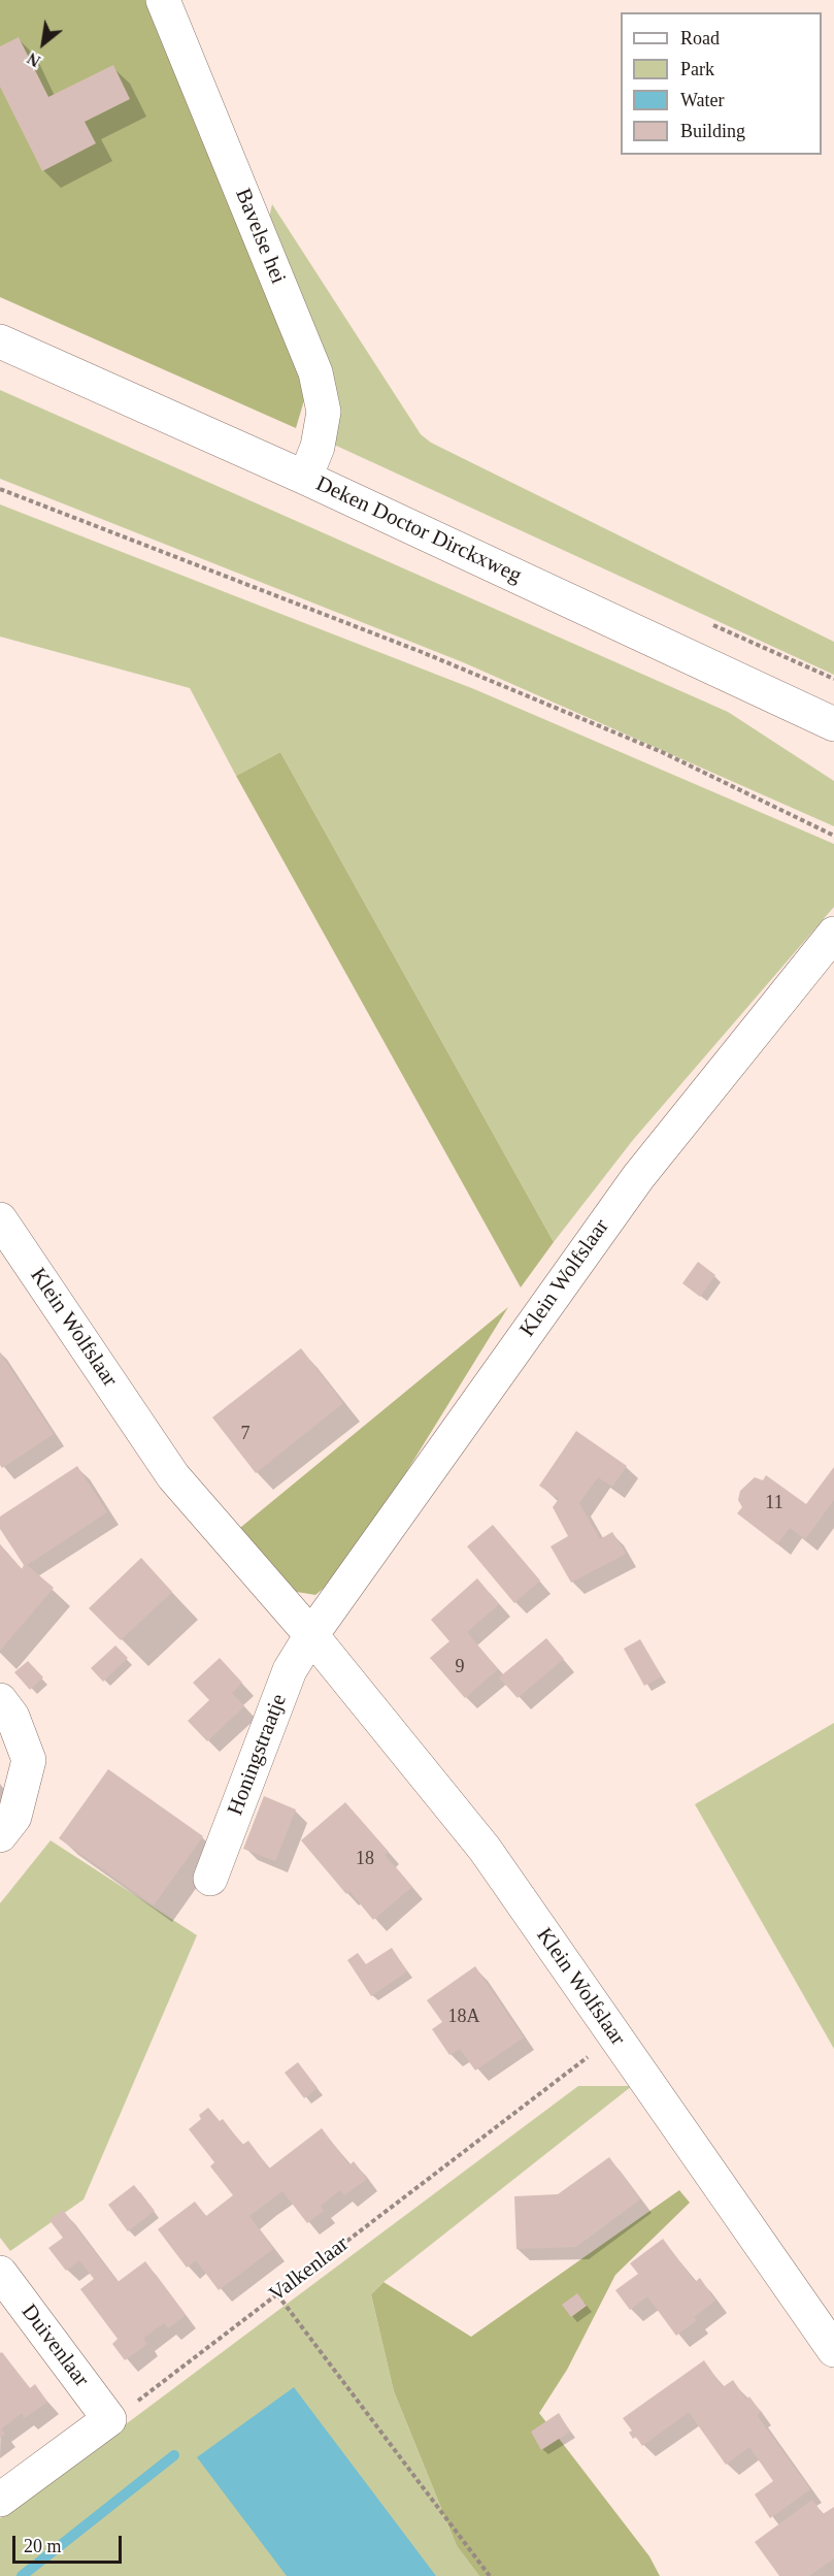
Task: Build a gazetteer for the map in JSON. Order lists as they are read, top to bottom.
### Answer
{
  "streets": {
    "street": [
      "Bavelse hei",
      "Deken Doctor Dirckxweg",
      "Klein Wolfslaar",
      "Honingstraatje",
      "Duivenlaar"
    ],
    "path": ["Valkenlaar"]
  },
  "crossings": [
    ["Bavelse hei", "Deken Doctor Dirckxweg"],
    ["Klein Wolfslaar", "Honingstraatje"],
    ["Klein Wolfslaar", "Valkenlaar"],
    ["Valkenlaar", "Duivenlaar"]
  ],
  "house_numbers": [
    "7",
    "11",
    "9",
    "18",
    "18A"
  ],
  "legend": [
    "Road",
    "Park",
    "Water",
    "Building"
  ],
  "scale_bar": "20 m",
  "north": "bottom left"
}
